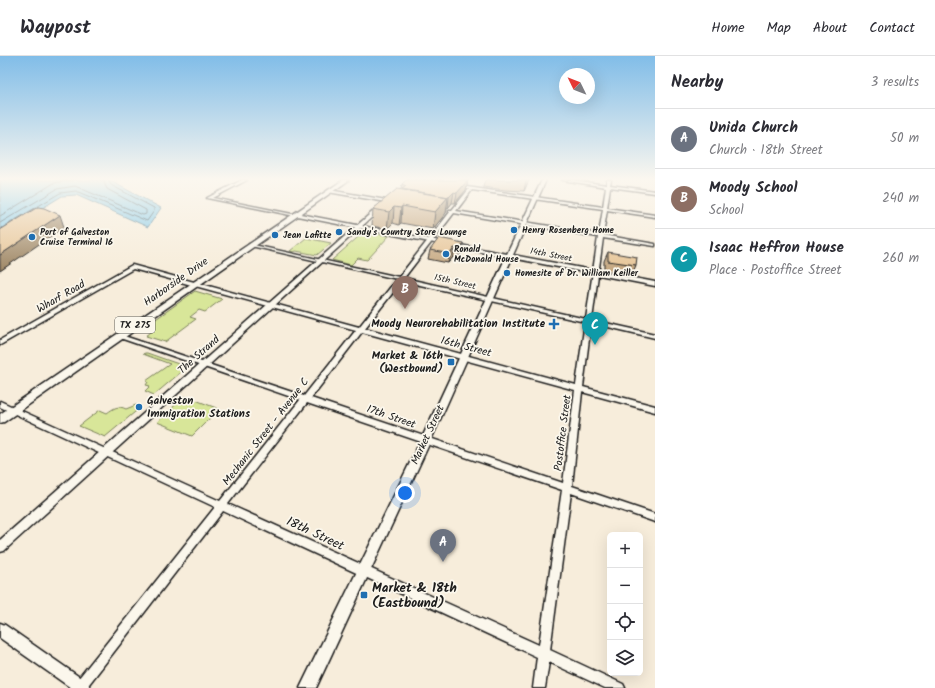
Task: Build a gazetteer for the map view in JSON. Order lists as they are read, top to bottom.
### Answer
{
  "streets": {
    "main road": [
      "14th Street",
      "Harborside Drive",
      "TX 275",
      "Market Street"
    ],
    "street": [
      "15th Street",
      "Wharf Road",
      "16th Street",
      "The Strand",
      "17th Street",
      "Mechanic Street - Avenue C",
      "Postoffice Street",
      "18th Street"
    ]
  },
  "crossings": [
    ["14th Street", "Harborside Drive"],
    ["14th Street", "The Strand"],
    ["14th Street", "Mechanic Street - Avenue C"],
    ["14th Street", "Postoffice Street"],
    ["14th Street", "Market Street"],
    ["Harborside Drive", "15th Street"],
    ["Harborside Drive", "16th Street"],
    ["Harborside Drive", "17th Street"],
    ["Harborside Drive", "18th Street"],
    ["15th Street", "The Strand"],
    ["15th Street", "Mechanic Street - Avenue C"],
    ["15th Street", "Postoffice Street"],
    ["15th Street", "Market Street"],
    ["Wharf Road", "16th Street"],
    ["16th Street", "The Strand"],
    ["16th Street", "Mechanic Street - Avenue C"],
    ["16th Street", "Postoffice Street"],
    ["16th Street", "Market Street"],
    ["The Strand", "17th Street"],
    ["The Strand", "18th Street"],
    ["17th Street", "Mechanic Street - Avenue C"],
    ["17th Street", "Postoffice Street"],
    ["17th Street", "Market Street"],
    ["Mechanic Street - Avenue C", "18th Street"],
    ["Postoffice Street", "18th Street"],
    ["Market Street", "18th Street"]
  ],
  "places": {
    "other": [
      "Henry Rosenberg Home",
      "Sandy's Country Store Lounge",
      "Jean Lafitte",
      "Port of Galveston Cruise Terminal 16",
      "Ronald McDonald House",
      "Homesite of Dr. William Keiller",
      "Galveston Immigration Stations"
    ],
    "health": ["Moody Neurorehabilitation Institute"],
    "transit": ["Market & 16th (Westbound)", "Market & 18th (Eastbound)"]
  },
  "north": "top left",
  "page": {
    "header": "Waypost",
    "nav": [
      "Home",
      "Map",
      "About",
      "Contact"
    ],
    "heading": ["Nearby", "3 results"],
    "list": [
      {
        "mark": "A",
        "name": "Unida Church",
        "note": "Church · 18th Street",
        "value": "50 m"
      },
      {
        "mark": "B",
        "name": "Moody School",
        "note": "School",
        "value": "240 m"
      },
      {
        "mark": "C",
        "name": "Isaac Heffron House",
        "note": "Place · Postoffice Street",
        "value": "260 m"
      }
    ],
    "pins": ["B", "C", "A"],
    "map_buttons": ["+", "−"]
  }
}
